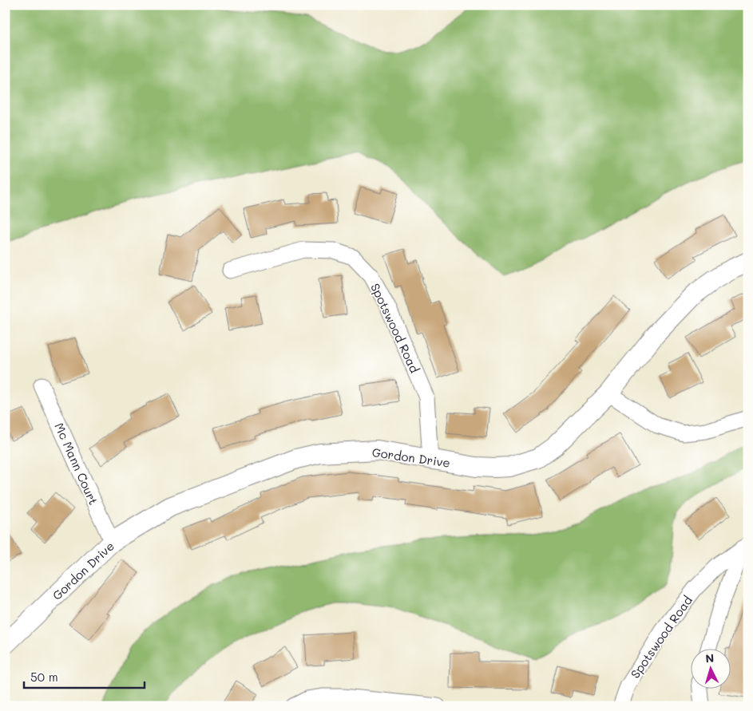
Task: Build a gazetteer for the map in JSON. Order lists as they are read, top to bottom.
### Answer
{
  "streets": {
    "street": ["Spotswood Road", "Gordon Drive", "Mc Mann Court"]
  },
  "crossings": [
    ["Spotswood Road", "Gordon Drive"],
    ["Gordon Drive", "Mc Mann Court"]
  ],
  "scale_bar": "50 m",
  "north": "top"
}
